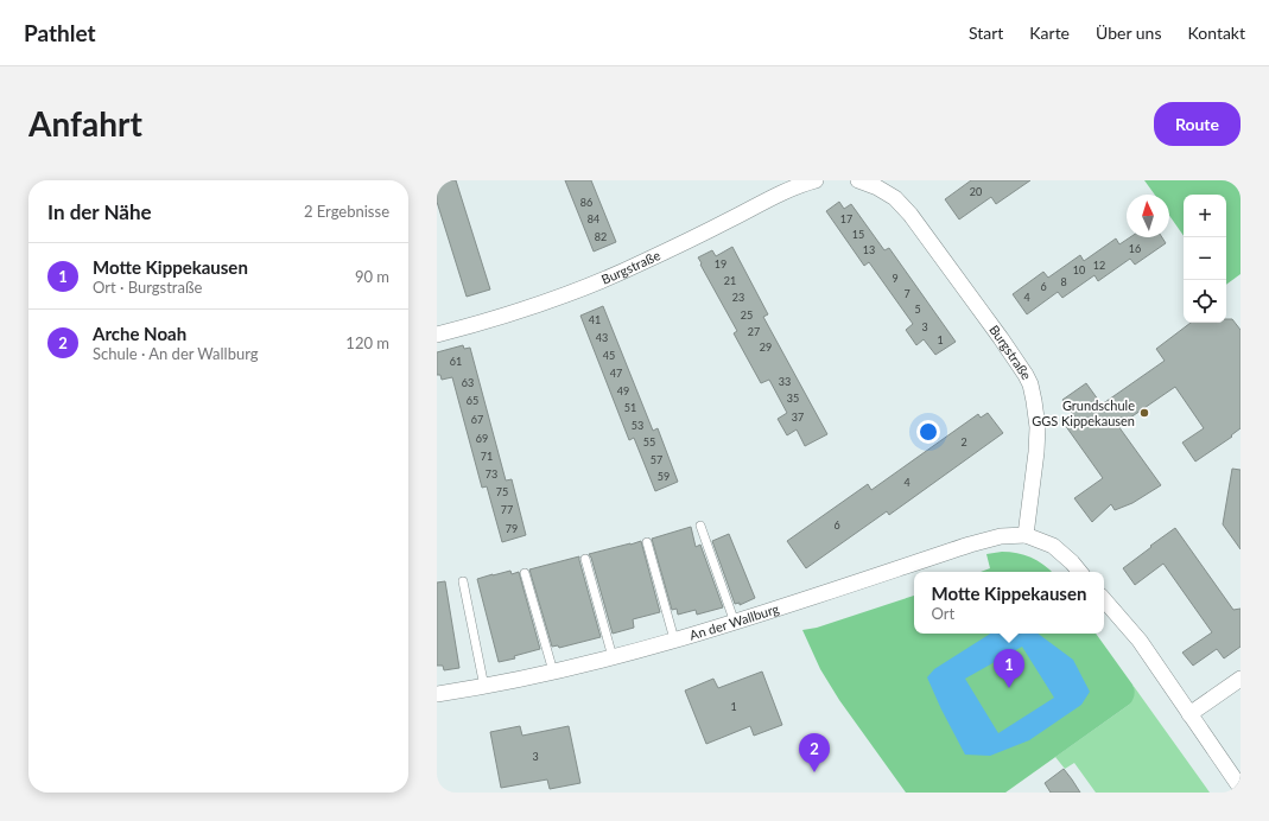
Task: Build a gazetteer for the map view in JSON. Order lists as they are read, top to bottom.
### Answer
{
  "streets": {
    "street": ["Burgstraße", "An der Wallburg"]
  },
  "crossings": [
    ["Burgstraße", "An der Wallburg"]
  ],
  "places": ["Grundschule GGS Kippekausen"],
  "house_numbers": [
    "20",
    "86",
    "84",
    "17",
    "15",
    "82",
    "16",
    "13",
    "19",
    "12",
    "10",
    "9",
    "21",
    "8",
    "6",
    "7",
    "23",
    "4",
    "5",
    "25",
    "41",
    "3",
    "27",
    "43",
    "1",
    "29",
    "45",
    "61",
    "47",
    "33",
    "63",
    "49",
    "35",
    "65",
    "51",
    "37",
    "67",
    "53",
    "69",
    "55",
    "2",
    "71",
    "57",
    "73",
    "59",
    "4",
    "75",
    "77",
    "6",
    "79",
    "1",
    "3"
  ],
  "north": "top",
  "page": {
    "header": "Pathlet",
    "nav": [
      "Start",
      "Karte",
      "Über uns",
      "Kontakt"
    ],
    "buttons": "Route",
    "title": "Anfahrt",
    "heading": ["In der Nähe", "2 Ergebnisse"],
    "map_buttons": ["+", "−"],
    "list": [
      {
        "mark": "1",
        "name": "Motte Kippekausen",
        "note": "Ort · Burgstraße",
        "value": "90 m"
      },
      {
        "mark": "2",
        "name": "Arche Noah",
        "note": "Schule · An der Wallburg",
        "value": "120 m"
      }
    ],
    "popup": ["Motte Kippekausen", "Ort"],
    "pins": ["1", "2"]
  }
}
